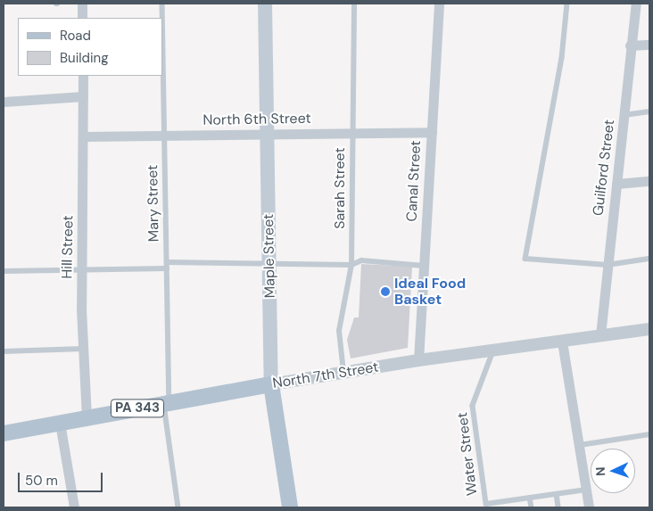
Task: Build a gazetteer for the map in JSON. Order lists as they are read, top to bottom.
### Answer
{
  "streets": {
    "main road": ["Maple Street", "North 7th Street", "PA 343"],
    "street": [
      "North 6th Street",
      "Guilford Street",
      "Canal Street",
      "Hill Street"
    ],
    "lane": ["Sarah Street", "Mary Street", "Water Street"]
  },
  "crossings": [
    ["North 6th Street", "Canal Street"],
    ["North 6th Street", "Sarah Street"],
    ["North 6th Street", "Mary Street"],
    ["North 6th Street", "Hill Street"],
    ["North 6th Street", "Maple Street"],
    ["Guilford Street", "North 7th Street"],
    ["Canal Street", "North 7th Street"],
    ["Sarah Street", "North 7th Street"],
    ["Mary Street", "North 7th Street"],
    ["Hill Street", "North 7th Street"],
    ["Maple Street", "North 7th Street"],
    ["North 7th Street", "Water Street"]
  ],
  "places": ["Ideal Food Basket"],
  "legend": ["Road", "Building"],
  "scale_bar": "50 m",
  "north": "left"
}
